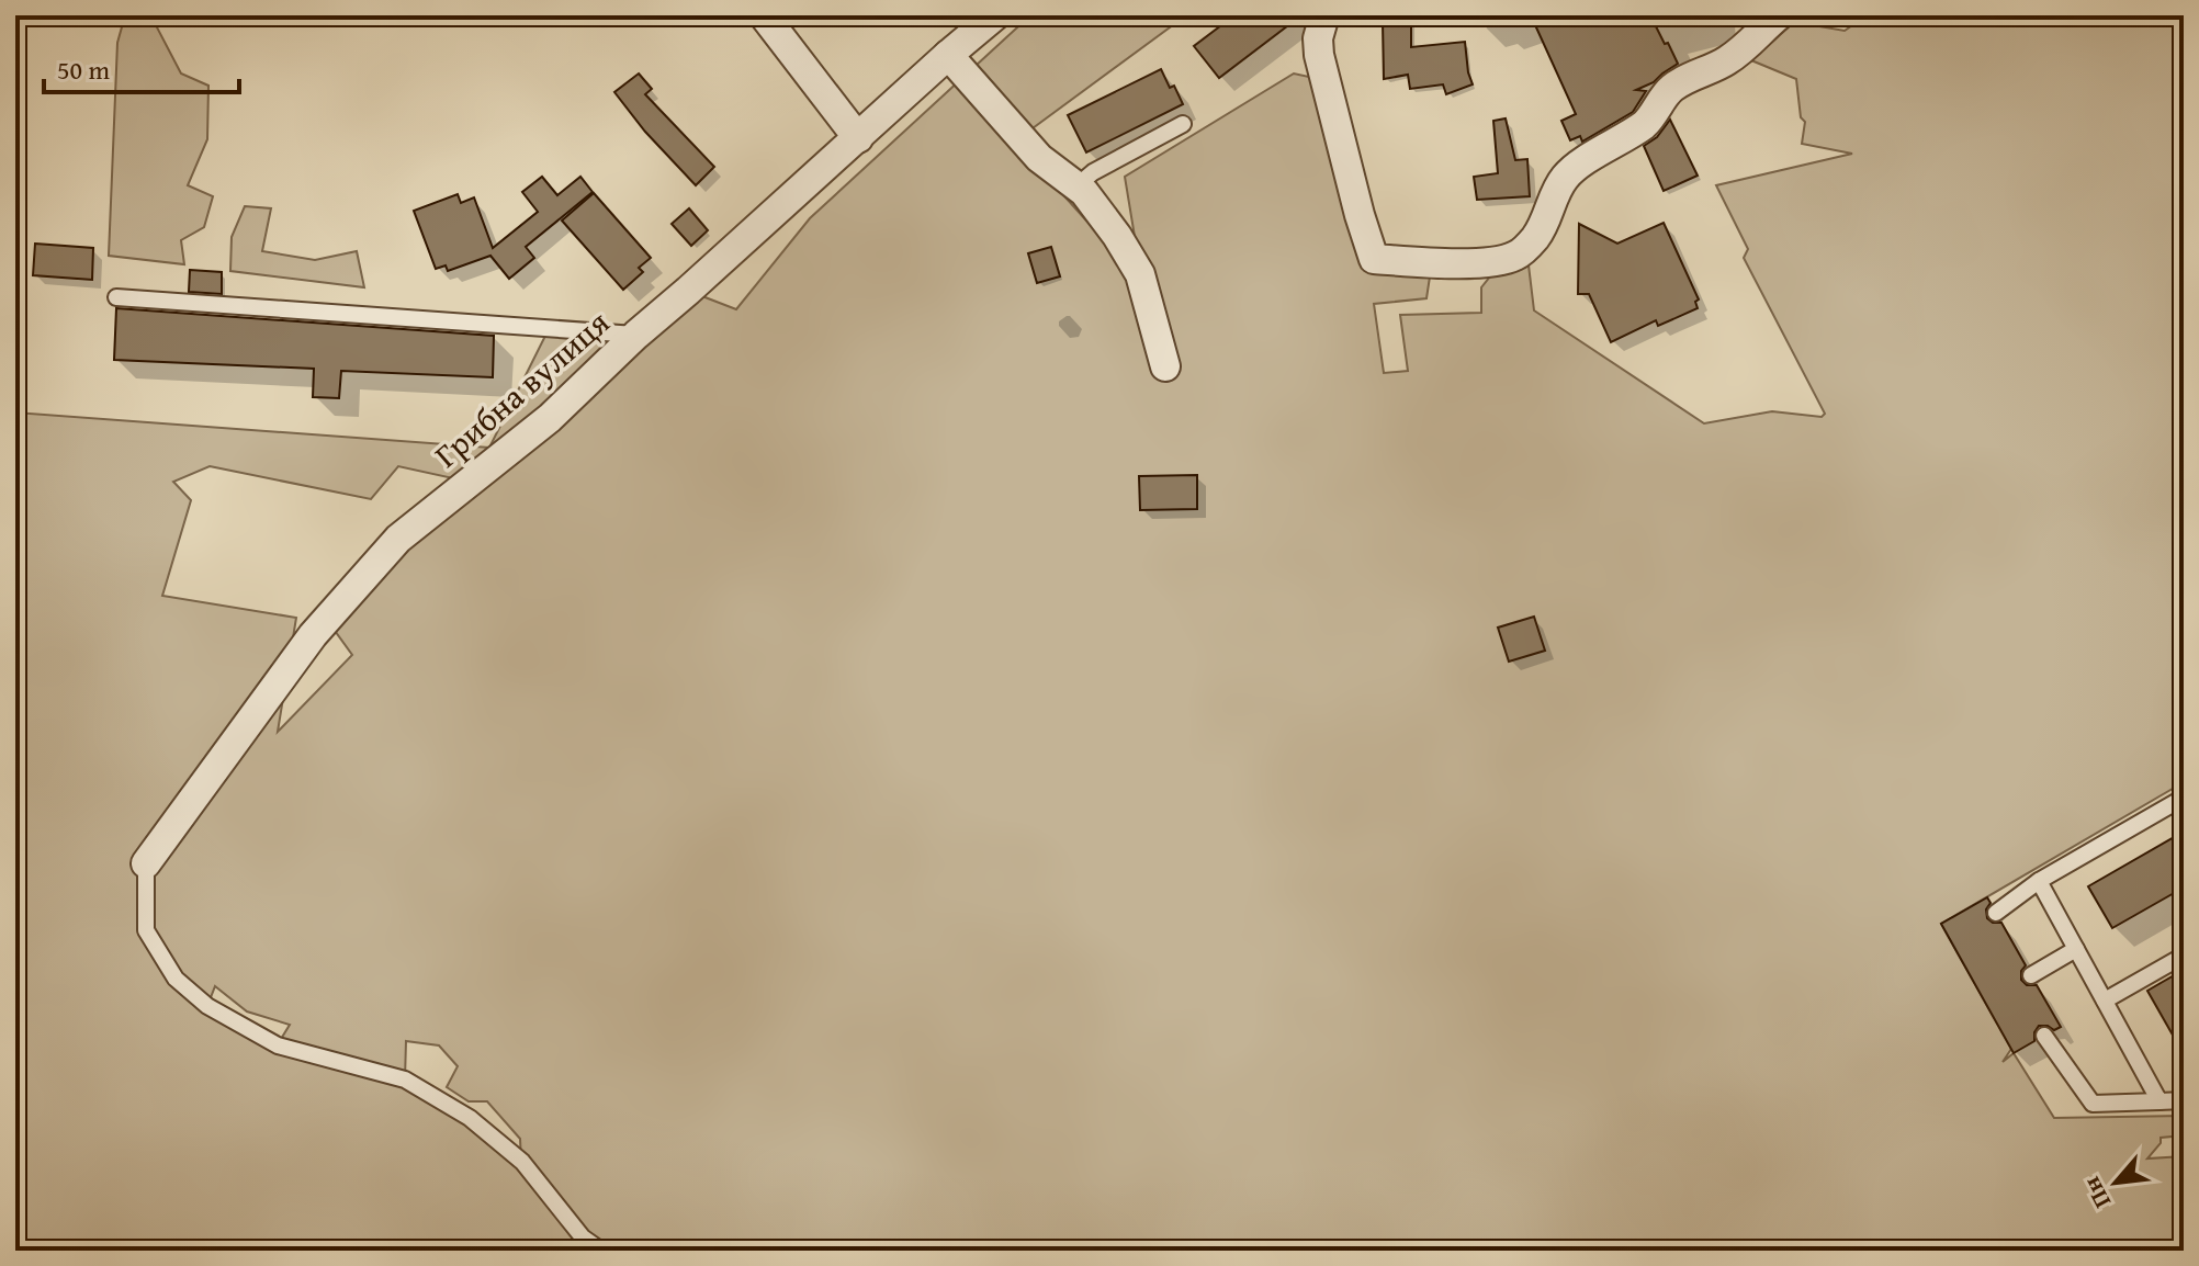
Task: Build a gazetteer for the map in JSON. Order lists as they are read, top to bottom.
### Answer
{
  "streets": {
    "street": ["Грибна вулиця"]
  },
  "scale_bar": "50 m",
  "north": "bottom left"
}
